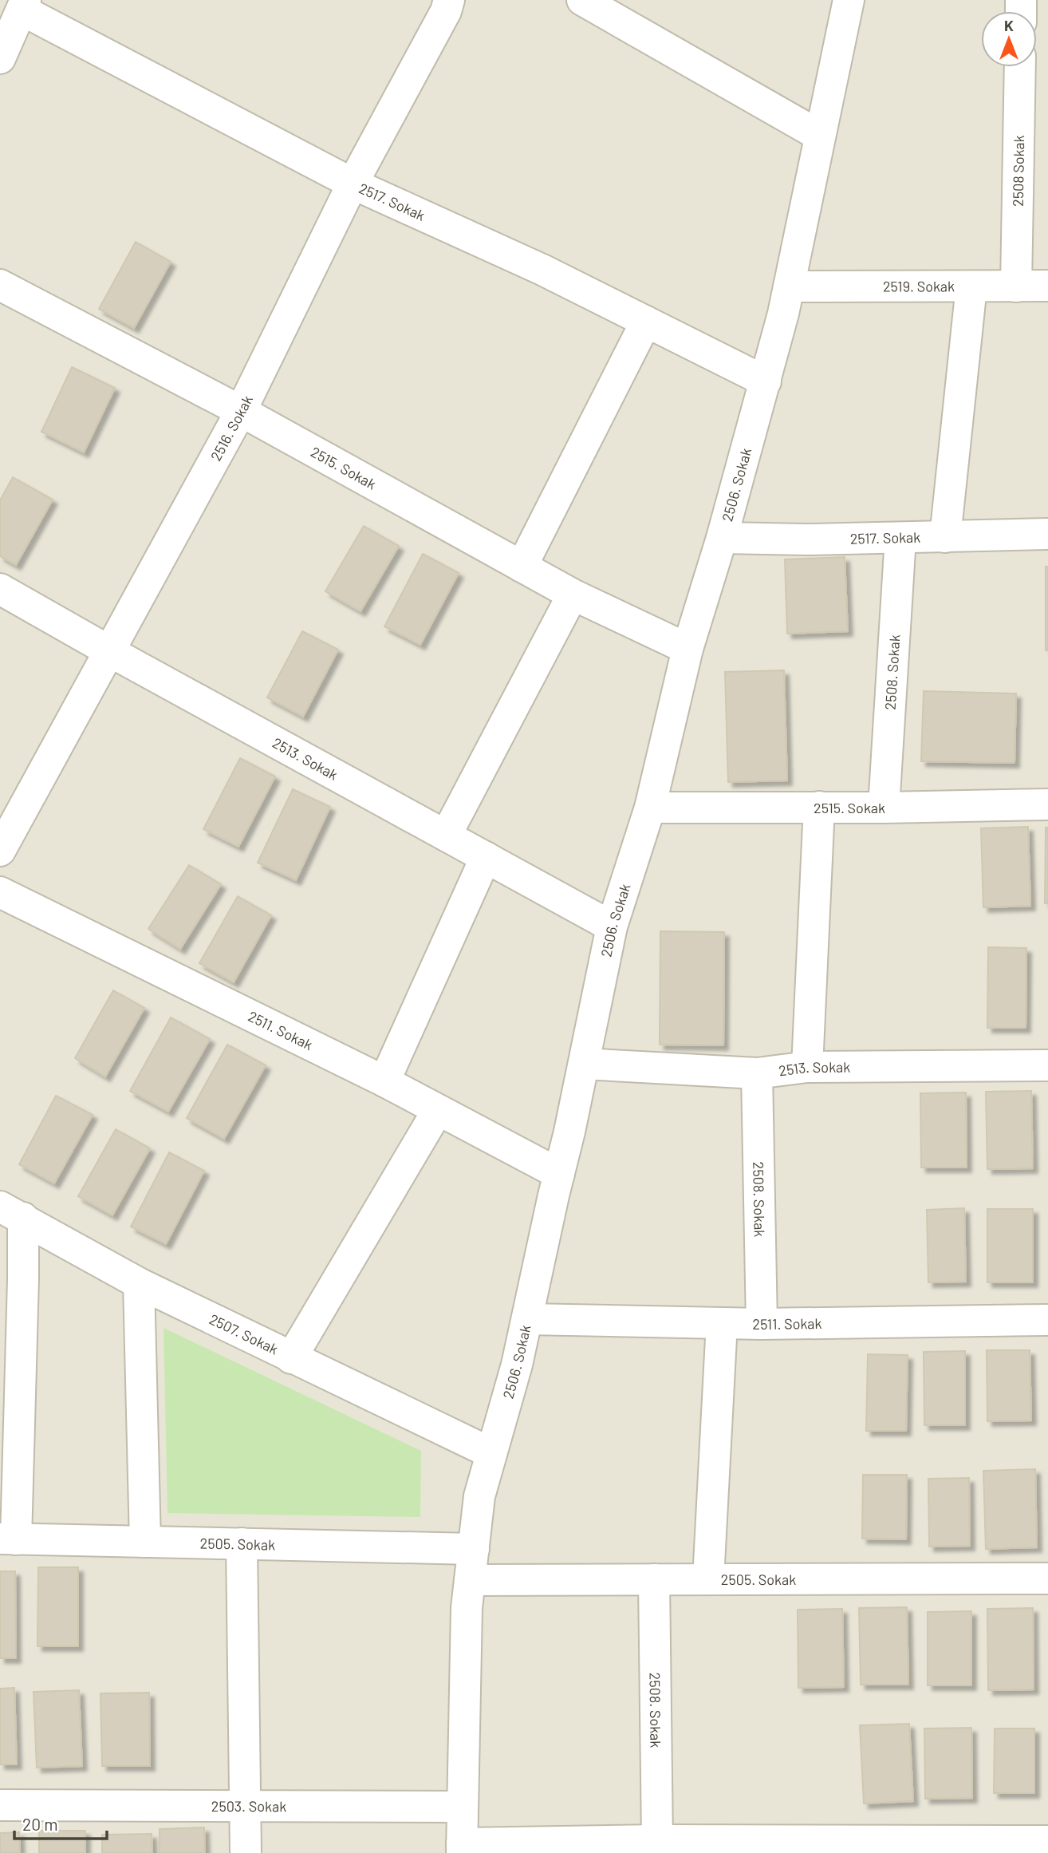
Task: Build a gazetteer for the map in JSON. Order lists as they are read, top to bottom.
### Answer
{
  "streets": {
    "street": [
      "2508 Sokak",
      "2517. Sokak",
      "2519. Sokak",
      "2516. Sokak",
      "2515. Sokak",
      "2506. Sokak",
      "2508. Sokak",
      "2513. Sokak",
      "2511. Sokak",
      "2507. Sokak",
      "2505. Sokak",
      "2503. Sokak"
    ]
  },
  "crossings": [
    ["2508 Sokak", "2519. Sokak"],
    ["2517. Sokak", "2516. Sokak"],
    ["2517. Sokak", "2506. Sokak"],
    ["2517. Sokak", "2508. Sokak"],
    ["2519. Sokak", "2506. Sokak"],
    ["2516. Sokak", "2515. Sokak"],
    ["2516. Sokak", "2513. Sokak"],
    ["2515. Sokak", "2506. Sokak"],
    ["2515. Sokak", "2508. Sokak"],
    ["2506. Sokak", "2513. Sokak"],
    ["2506. Sokak", "2511. Sokak"],
    ["2506. Sokak", "2507. Sokak"],
    ["2506. Sokak", "2505. Sokak"],
    ["2506. Sokak", "2503. Sokak"],
    ["2508. Sokak", "2513. Sokak"],
    ["2508. Sokak", "2511. Sokak"],
    ["2508. Sokak", "2505. Sokak"]
  ],
  "scale_bar": "20 m",
  "north": "top"
}
